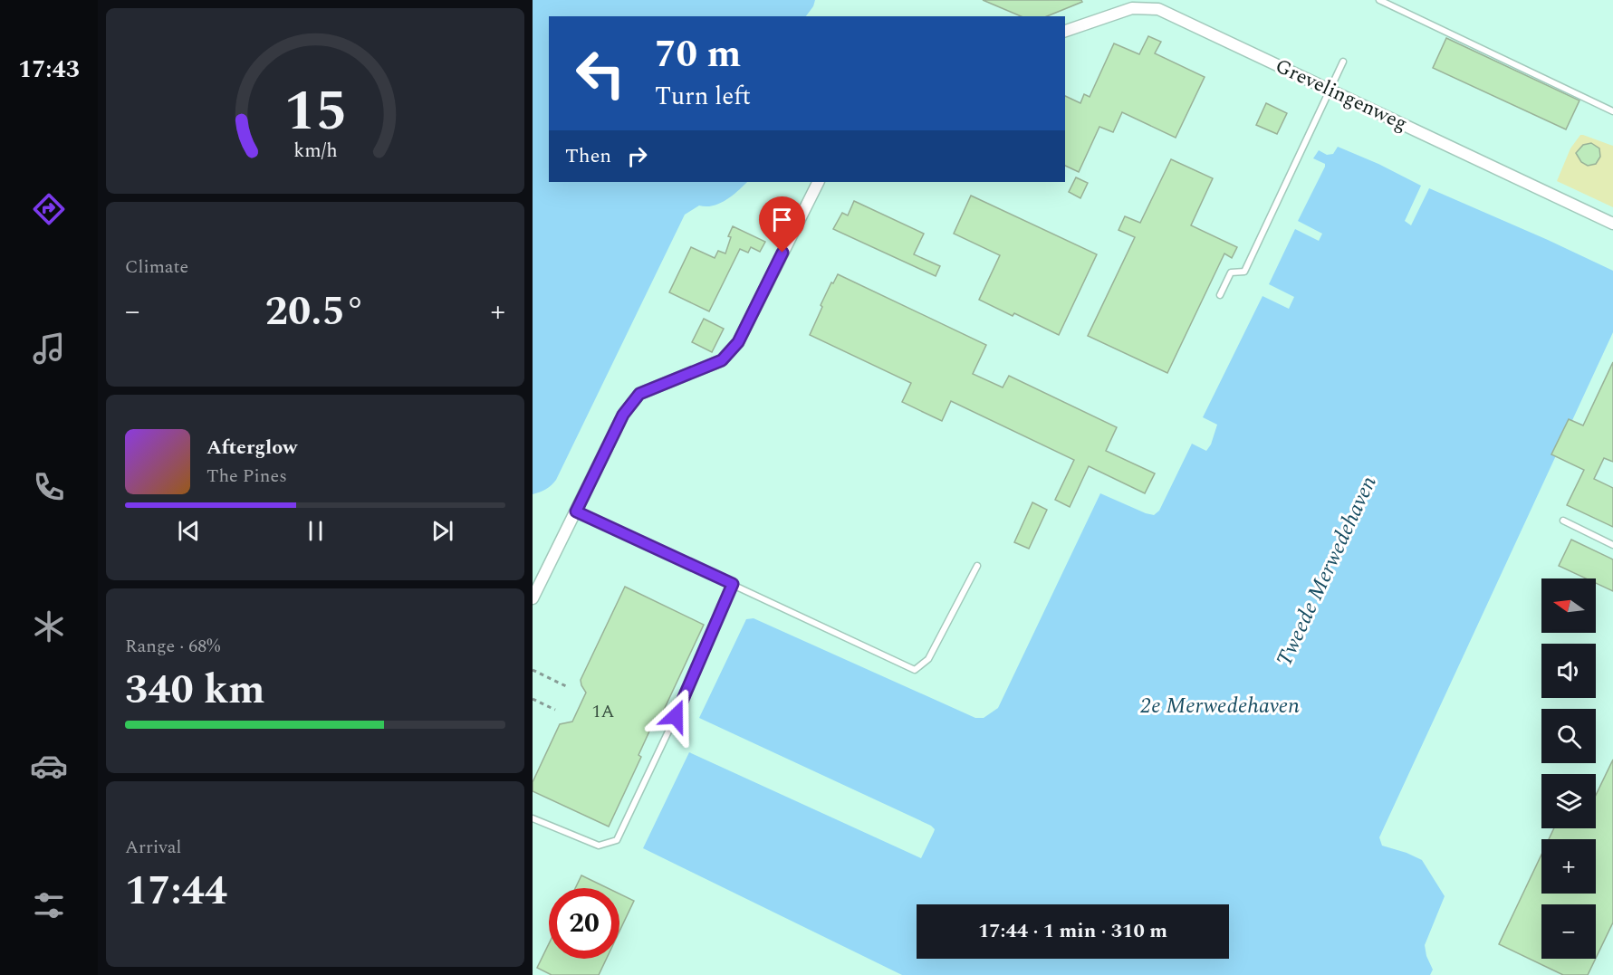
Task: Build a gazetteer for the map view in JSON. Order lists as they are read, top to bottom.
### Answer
{
  "streets": {
    "street": ["Grevelingenweg"]
  },
  "water": ["Tweede Merwedehaven", "2e Merwedehaven"],
  "house_numbers": ["1A"],
  "north": "left",
  "page": {
    "tabs": "17:43",
    "turn": ["70 m", "Turn left"],
    "then": "Then",
    "tile": [
      "Climate",
      ["Range · 68%", "340 km"],
      ["Arrival", "17:44"]
    ],
    "heat": ["−", "20.5°", "+"],
    "song": ["Afterglow", "The Pines"],
    "map_buttons": ["+", "−"],
    "limit": "20",
    "trip": "17:44 · 1 min · 310 m",
    "gauge": ["15", "km/h"]
  }
}
